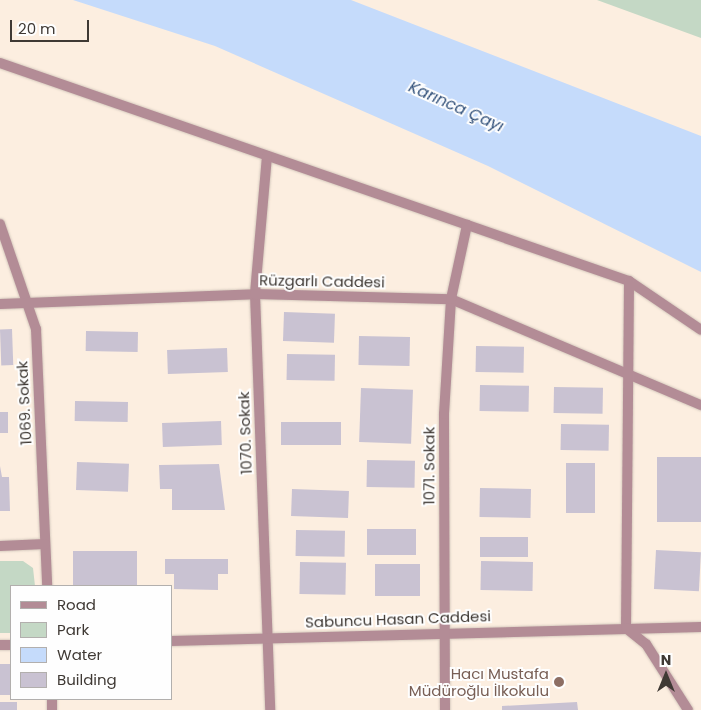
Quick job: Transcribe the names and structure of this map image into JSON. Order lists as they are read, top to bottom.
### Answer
{
  "streets": {
    "street": [
      "Rüzgarlı Caddesi",
      "1069. Sokak",
      "1070. Sokak",
      "1071. Sokak",
      "Sabuncu Hasan Caddesi"
    ]
  },
  "crossings": [
    ["Rüzgarlı Caddesi", "1069. Sokak"],
    ["Rüzgarlı Caddesi", "1070. Sokak"],
    ["Rüzgarlı Caddesi", "1071. Sokak"],
    ["1070. Sokak", "Sabuncu Hasan Caddesi"],
    ["1071. Sokak", "Sabuncu Hasan Caddesi"]
  ],
  "water": ["Karınca Çayı"],
  "places": ["Hacı Mustafa Müdüroğlu İlkokulu"],
  "legend": [
    "Road",
    "Park",
    "Water",
    "Building"
  ],
  "scale_bar": "20 m",
  "north": "top"
}
